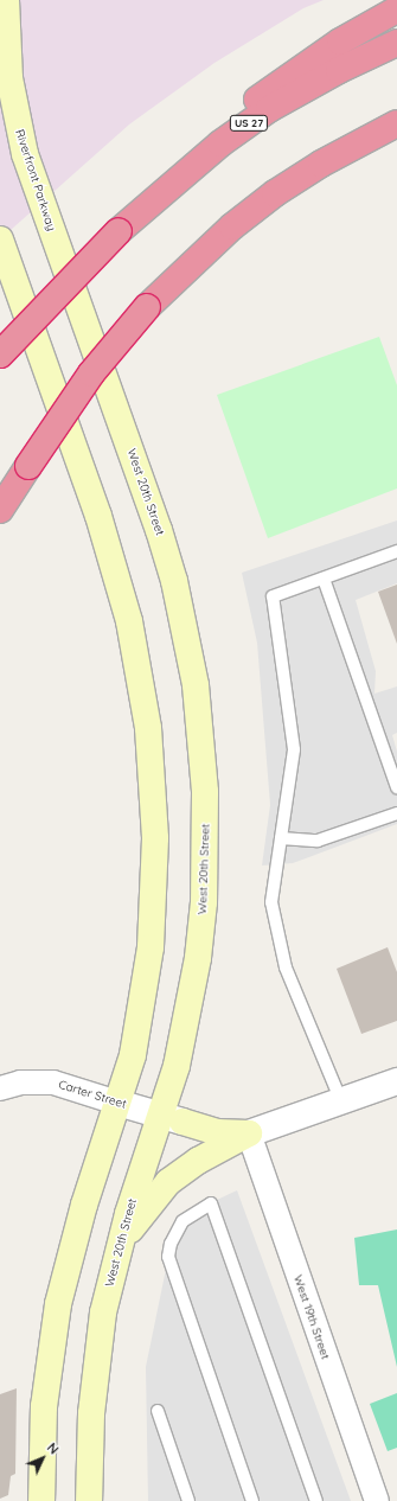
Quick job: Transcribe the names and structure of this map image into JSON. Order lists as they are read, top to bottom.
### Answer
{
  "streets": {
    "highway": ["US 27"],
    "main road": ["Riverfront Parkway", "West 20th Street"],
    "street": ["Carter Street", "West 19th Street"]
  },
  "crossings": [
    ["Riverfront Parkway", "West 20th Street"],
    ["West 20th Street", "Carter Street"]
  ],
  "north": "top right"
}
